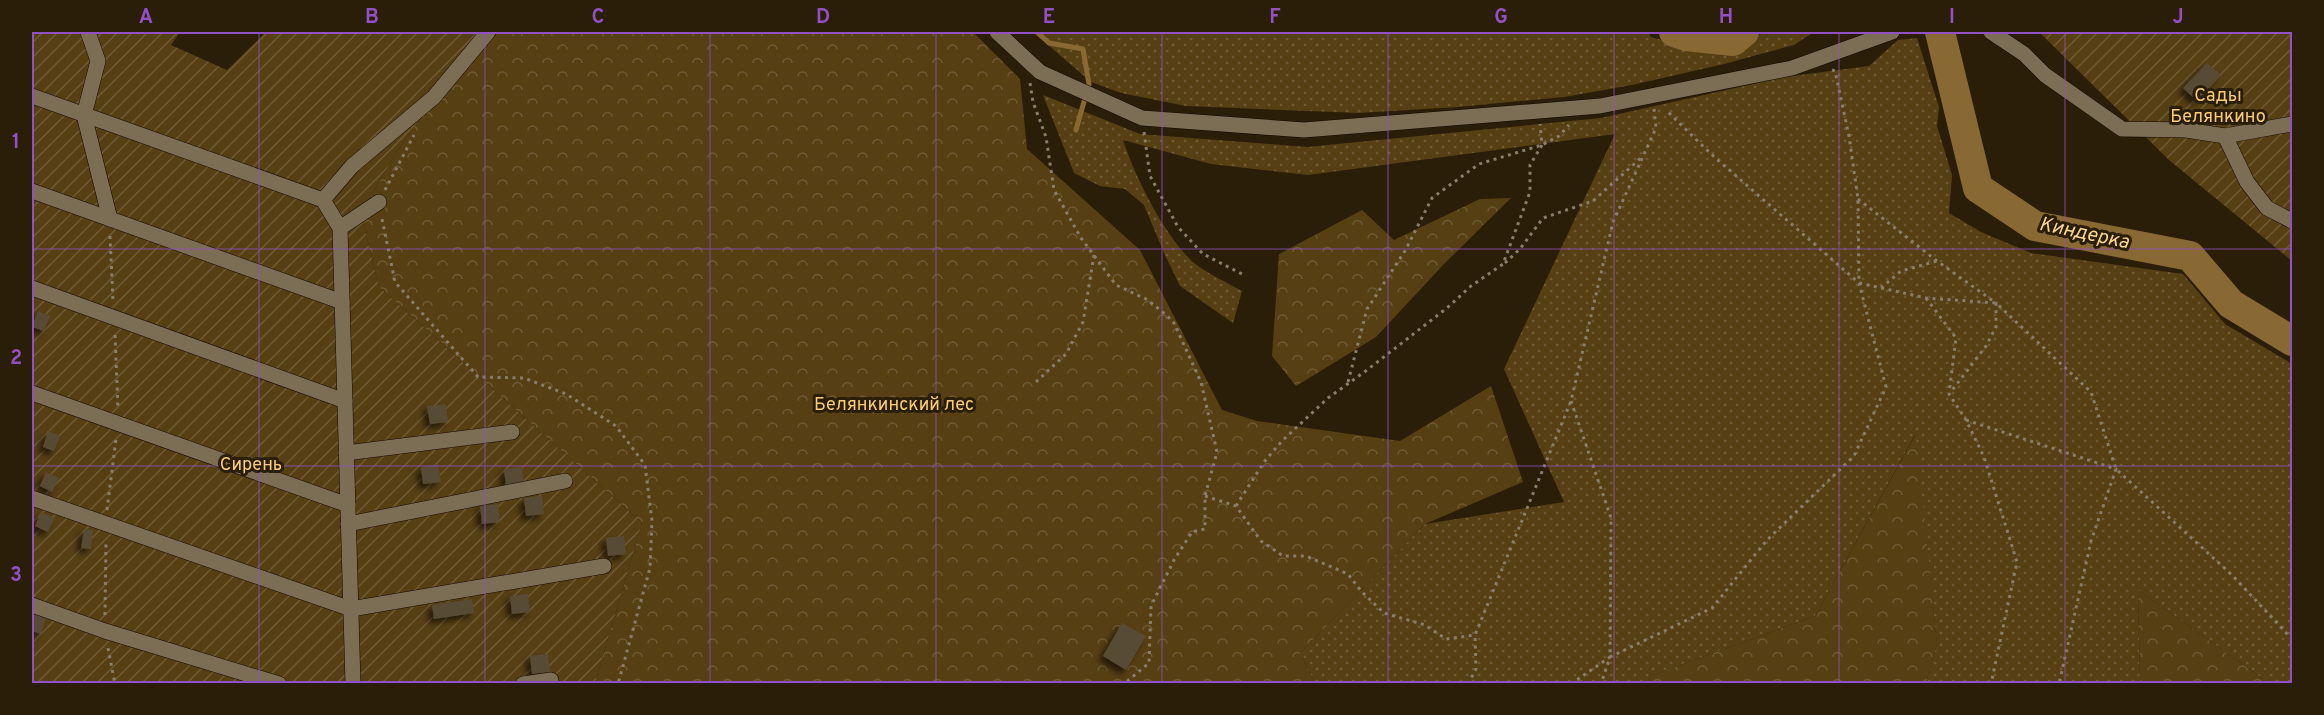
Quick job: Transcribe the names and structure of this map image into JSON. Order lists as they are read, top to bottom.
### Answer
{
  "water": ["Киндерка"],
  "parks": ["Сады Белянкино", "Белянкинский лес", "Сирень"],
  "grid": {
    "columns": [
      "A",
      "B",
      "C",
      "D",
      "E",
      "F",
      "G",
      "H",
      "I",
      "J"
    ],
    "rows": ["1", "2", "3"]
  }
}
